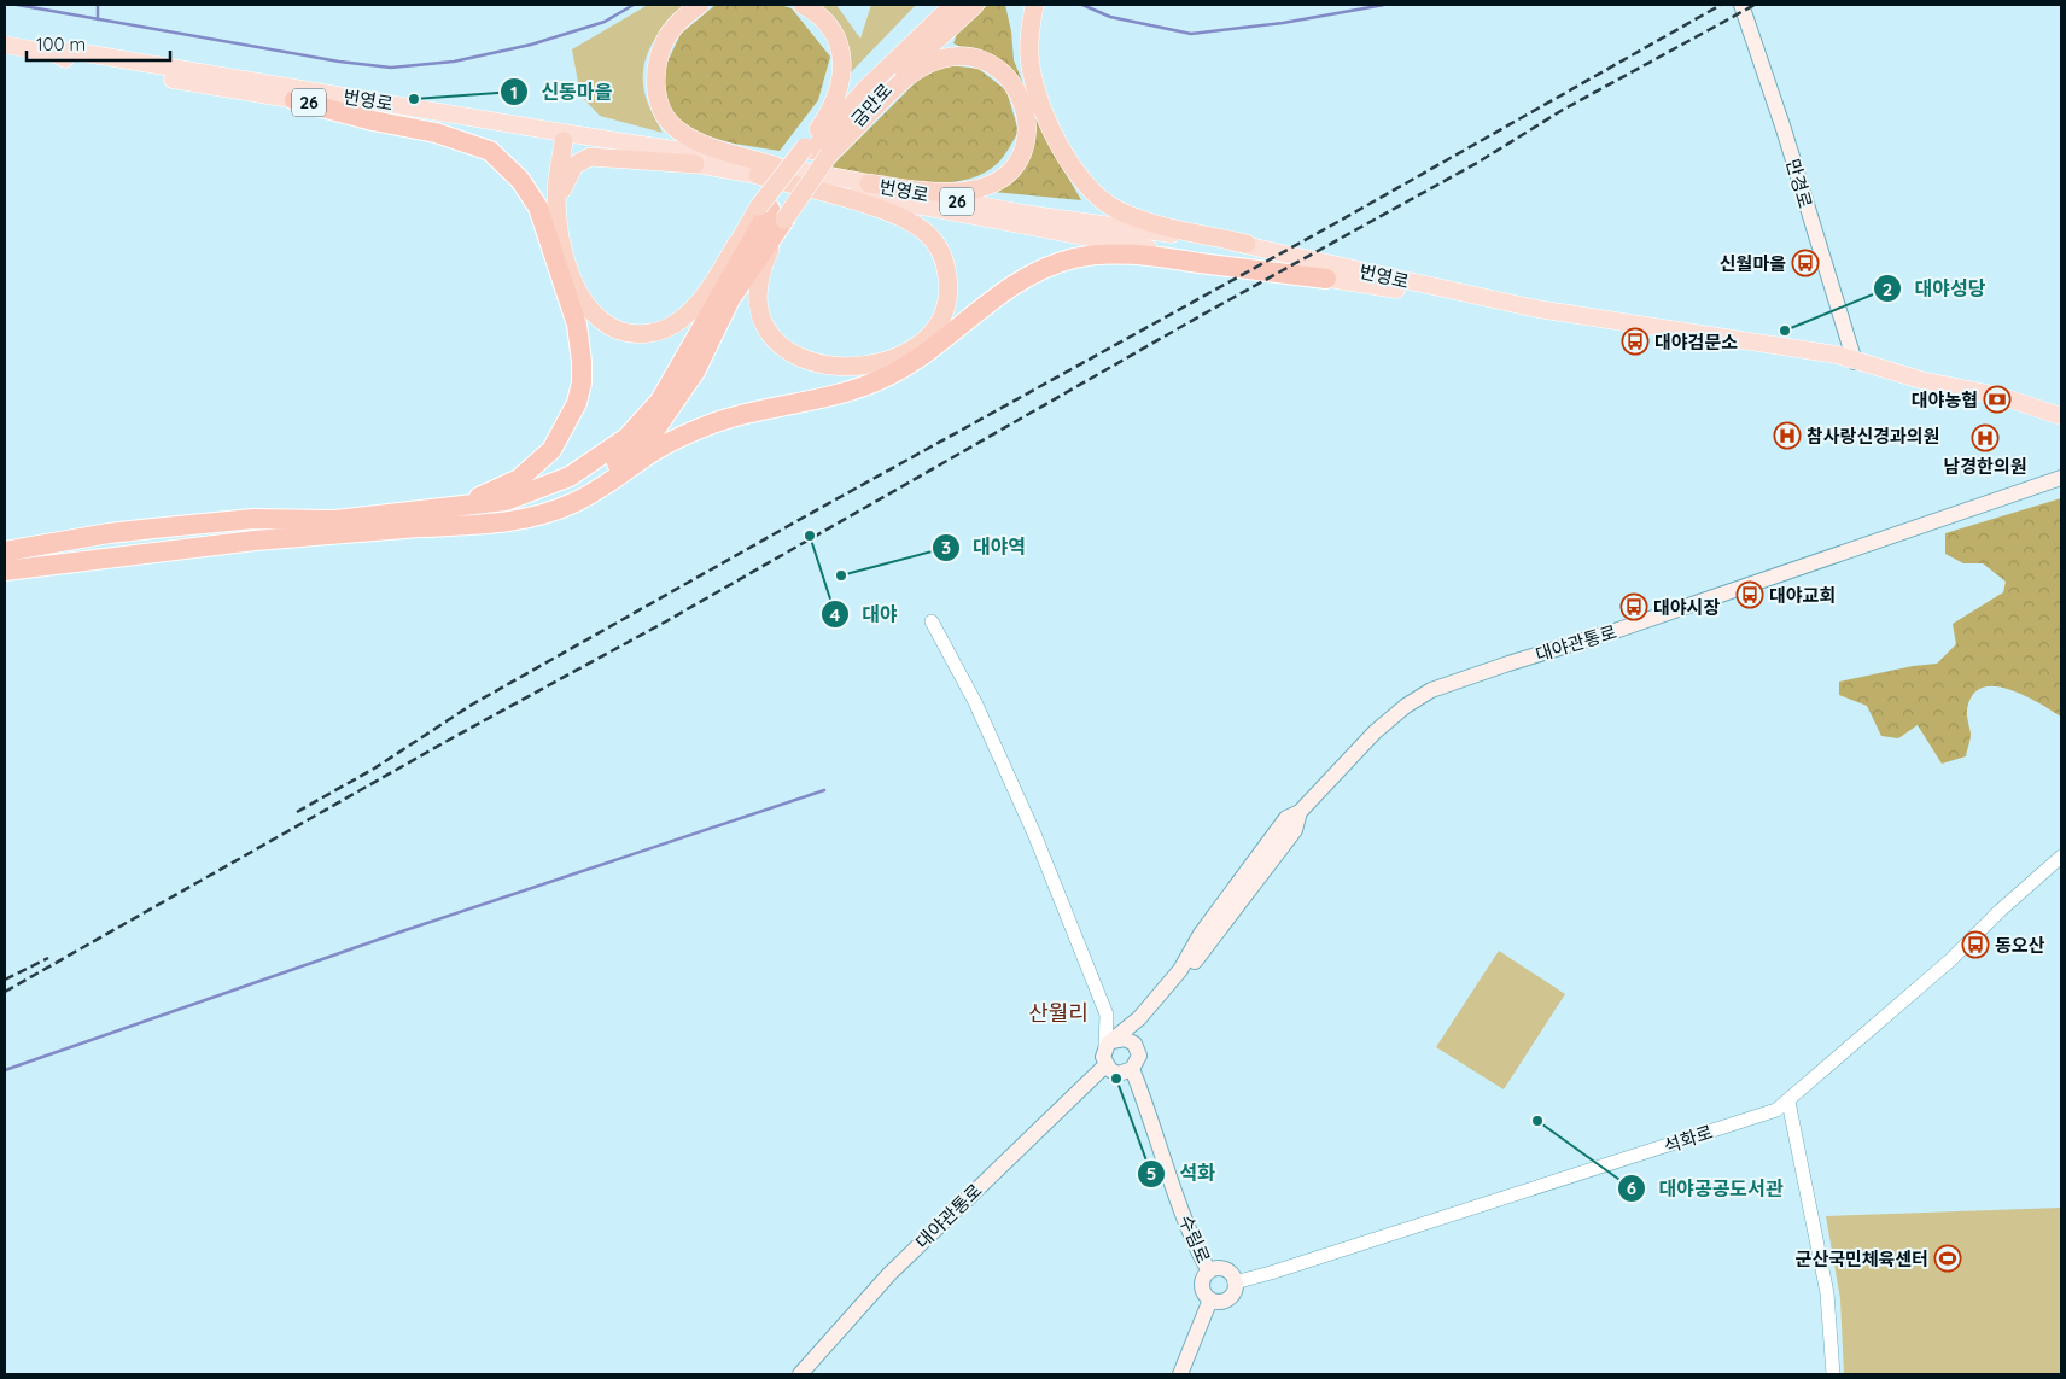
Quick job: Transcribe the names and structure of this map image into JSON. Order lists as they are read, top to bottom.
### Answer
{
  "streets": {
    "highway": ["금만로"],
    "main road": [
      "번영로",
      "26",
      "만경로",
      "대야관통로",
      "수림로"
    ],
    "street": ["석화로"]
  },
  "crossings": [
    ["번영로", "만경로"],
    ["대야관통로", "수림로"],
    ["석화로", "수림로"]
  ],
  "districts": ["산월리"],
  "places": {
    "other": [
      "신동마을",
      "대야성당",
      "대야",
      "대야역",
      "석화",
      "대야공공도서관"
    ],
    "bus stop": [
      "신월마을",
      "대야검문소",
      "대야교회",
      "대야시장",
      "동오산"
    ],
    "bank": ["대야농협"],
    "hospital": ["참사랑신경과의원", "남경한의원"],
    "sports": ["군산국민체육센터"]
  },
  "scale_bar": "100 m"
}
